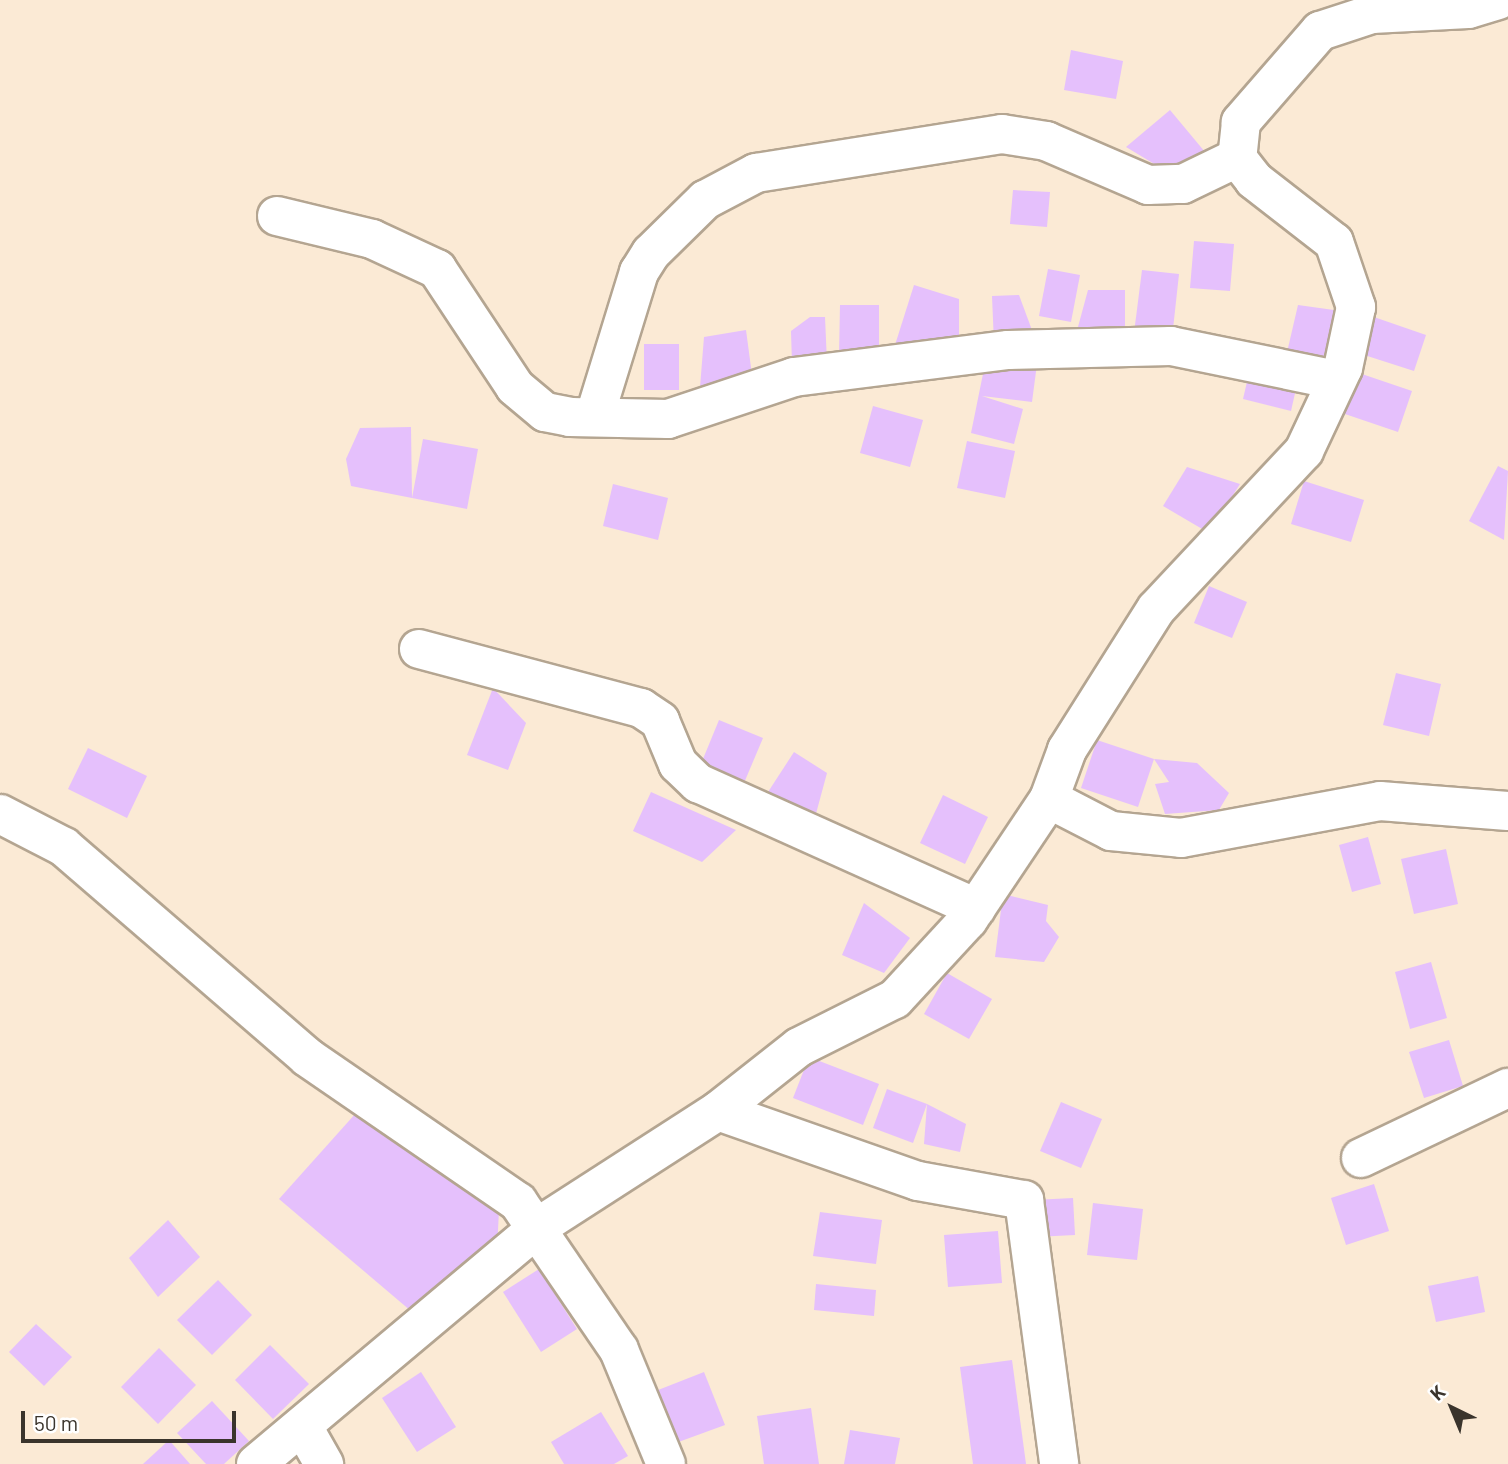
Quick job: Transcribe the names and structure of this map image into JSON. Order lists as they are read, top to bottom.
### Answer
{
  "scale_bar": "50 m",
  "north": "top left"
}
